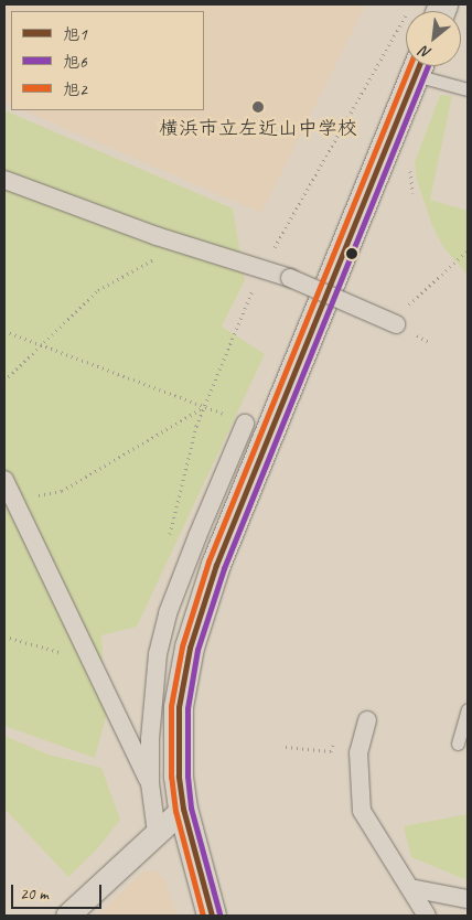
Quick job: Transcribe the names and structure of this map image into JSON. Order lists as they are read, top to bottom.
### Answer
{
  "places": ["横浜市立左近山中学校"],
  "lines": ["transit line 旭1", "transit line 旭6", "transit line 旭2"],
  "legend": ["旭1", "旭6", "旭2"],
  "scale_bar": "20 m",
  "north": "bottom left"
}
